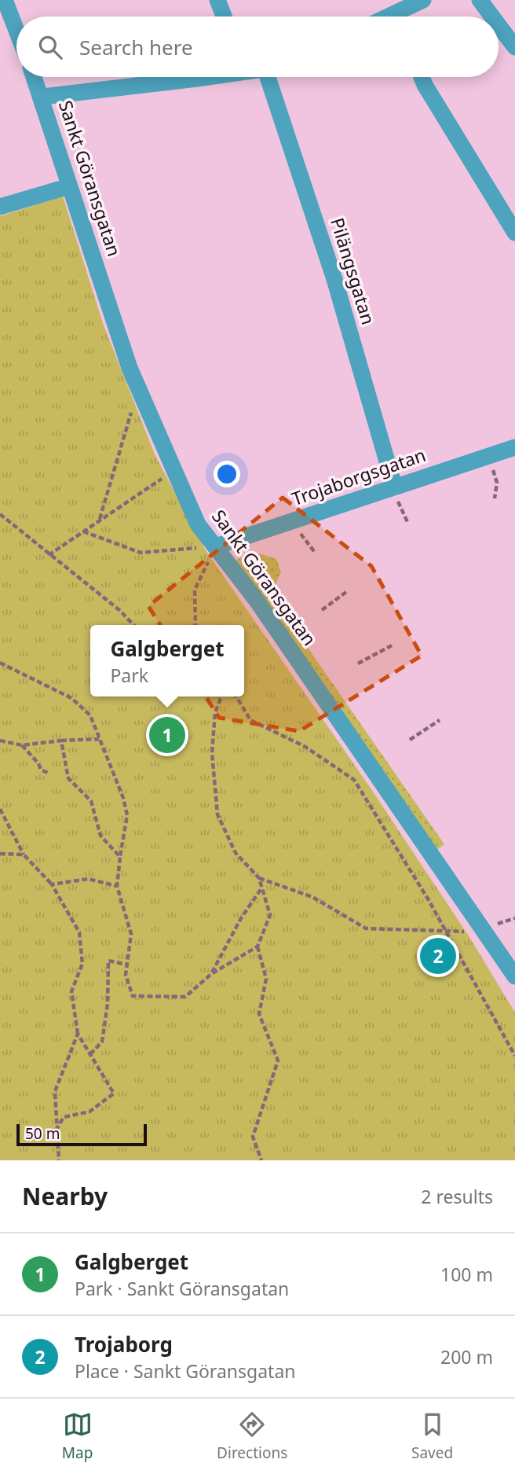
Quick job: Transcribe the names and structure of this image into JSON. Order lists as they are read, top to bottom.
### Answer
{
  "streets": {
    "street": ["Sankt Göransgatan", "Pilängsgatan", "Trojaborgsgatan"]
  },
  "crossings": [
    ["Sankt Göransgatan", "Trojaborgsgatan"],
    ["Pilängsgatan", "Trojaborgsgatan"]
  ],
  "scale_bar": "50 m",
  "page": {
    "search": "Search here",
    "popup": ["Galgberget", "Park"],
    "pins": ["1", "2"],
    "scale": "50 m",
    "heading": ["Nearby", "2 results"],
    "list": [
      {
        "mark": "1",
        "name": "Galgberget",
        "note": "Park · Sankt Göransgatan",
        "value": "100 m"
      },
      {
        "mark": "2",
        "name": "Trojaborg",
        "note": "Place · Sankt Göransgatan",
        "value": "200 m"
      }
    ],
    "nav": ["Map", "Directions", "Saved"]
  }
}
